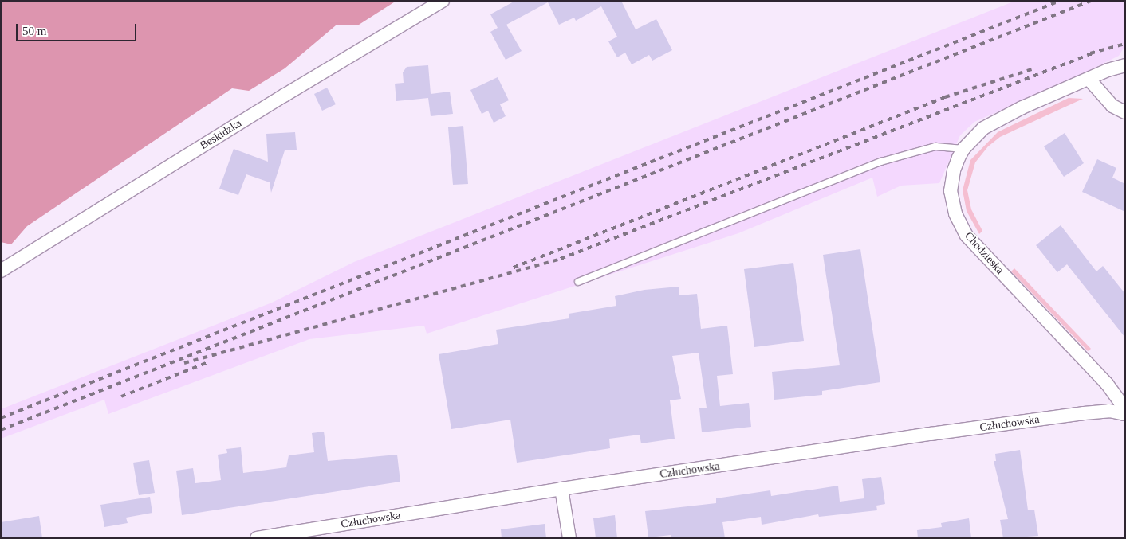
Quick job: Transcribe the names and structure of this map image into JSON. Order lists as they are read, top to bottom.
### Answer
{
  "streets": {
    "street": ["Beskidzka", "Chodzieska", "Człuchowska"]
  },
  "crossings": [
    ["Chodzieska", "Człuchowska"]
  ],
  "scale_bar": "50 m"
}
